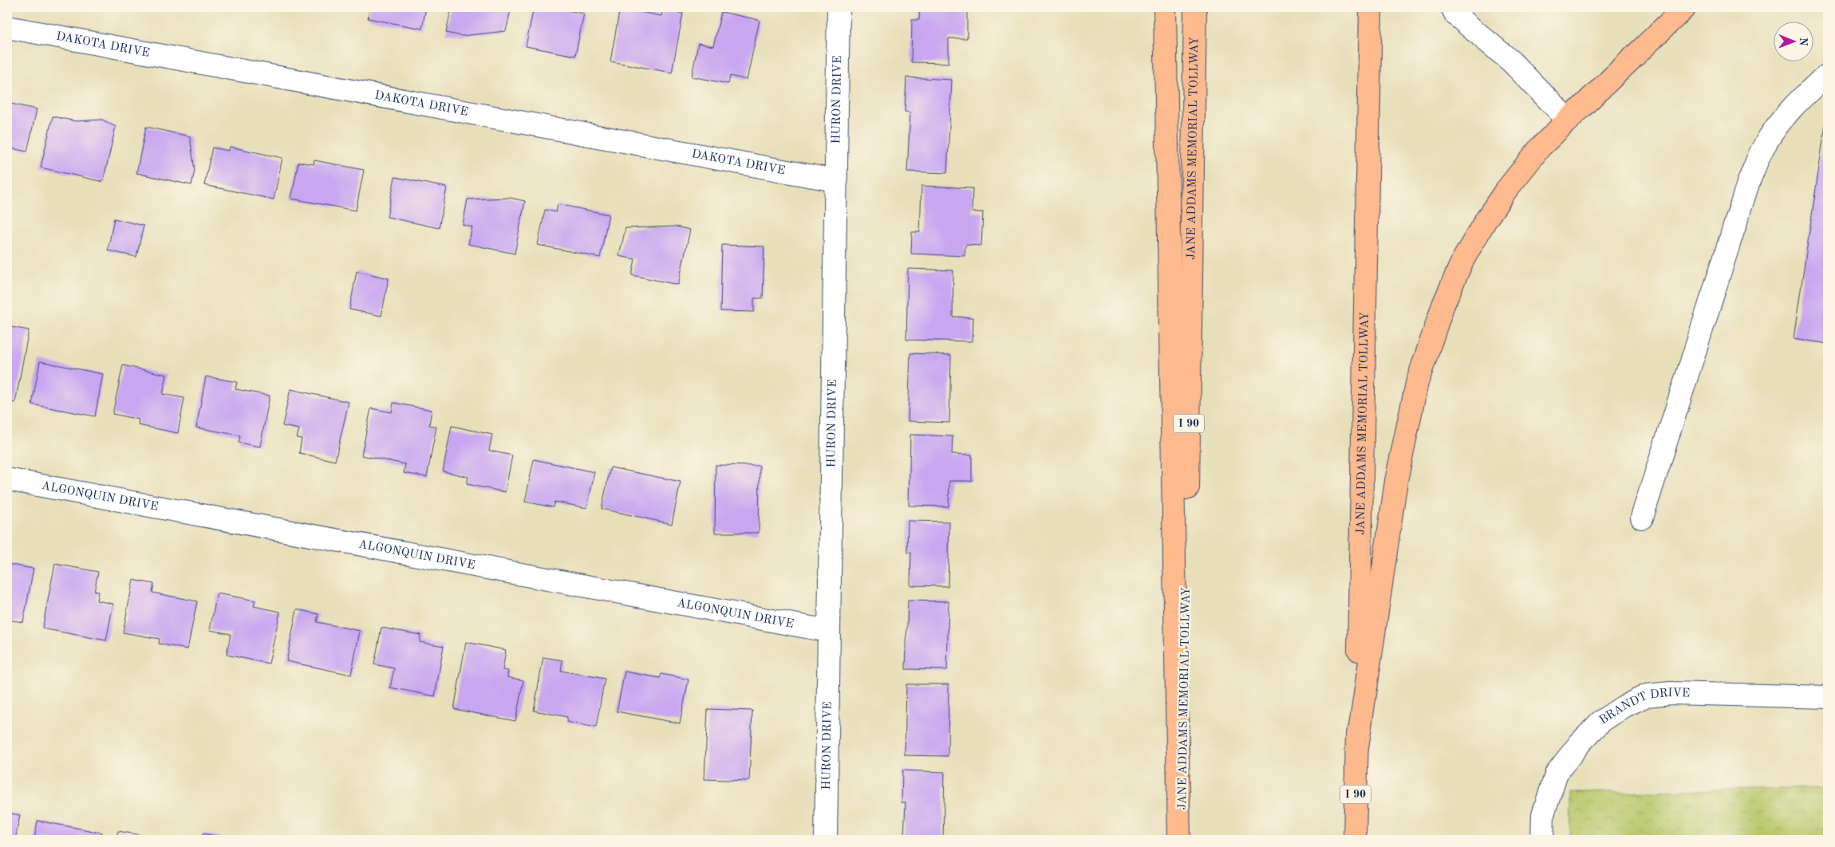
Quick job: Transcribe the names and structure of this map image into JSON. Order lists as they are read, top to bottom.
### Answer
{
  "streets": {
    "highway": ["JANE ADDAMS MEMORIAL TOLLWAY", "I 90"],
    "street": [
      "DAKOTA DRIVE",
      "HURON DRIVE",
      "ALGONQUIN DRIVE",
      "BRANDT DRIVE"
    ]
  },
  "crossings": [
    ["DAKOTA DRIVE", "HURON DRIVE"],
    ["HURON DRIVE", "ALGONQUIN DRIVE"]
  ],
  "north": "right"
}
